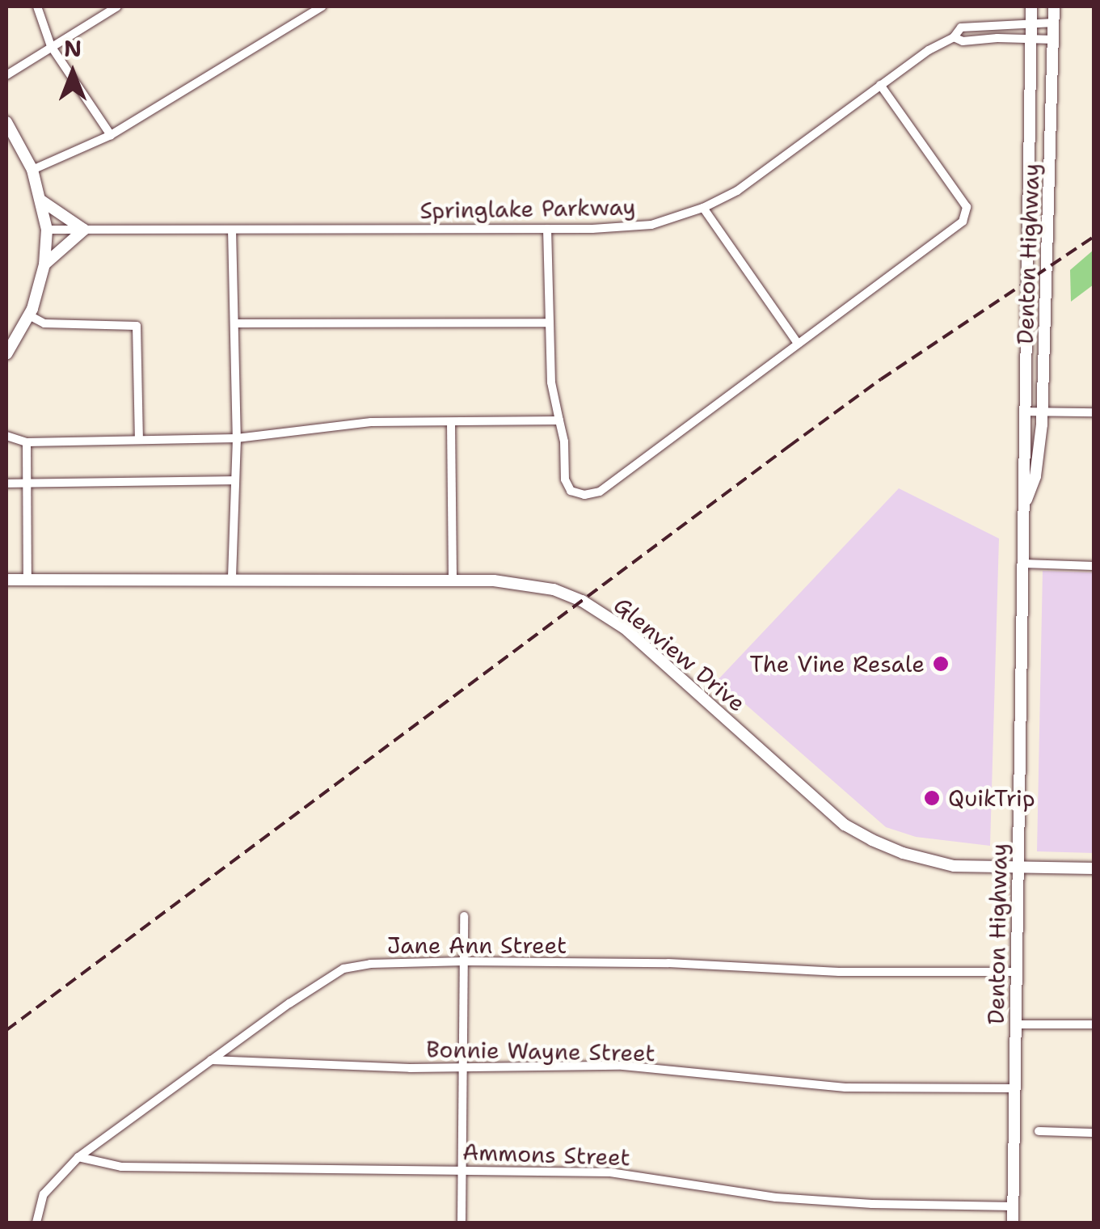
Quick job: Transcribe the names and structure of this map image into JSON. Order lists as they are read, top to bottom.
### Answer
{
  "streets": {
    "main road": ["Denton Highway", "Glenview Drive"],
    "street": [
      "Springlake Parkway",
      "Jane Ann Street",
      "Bonnie Wayne Street",
      "Ammons Street"
    ]
  },
  "crossings": [
    ["Springlake Parkway", "Denton Highway"],
    ["Denton Highway", "Glenview Drive"],
    ["Denton Highway", "Jane Ann Street"],
    ["Denton Highway", "Bonnie Wayne Street"],
    ["Denton Highway", "Ammons Street"],
    ["Jane Ann Street", "Bonnie Wayne Street"],
    ["Jane Ann Street", "Ammons Street"]
  ],
  "places": ["The Vine Resale", "QuikTrip"],
  "north": "top"
}
